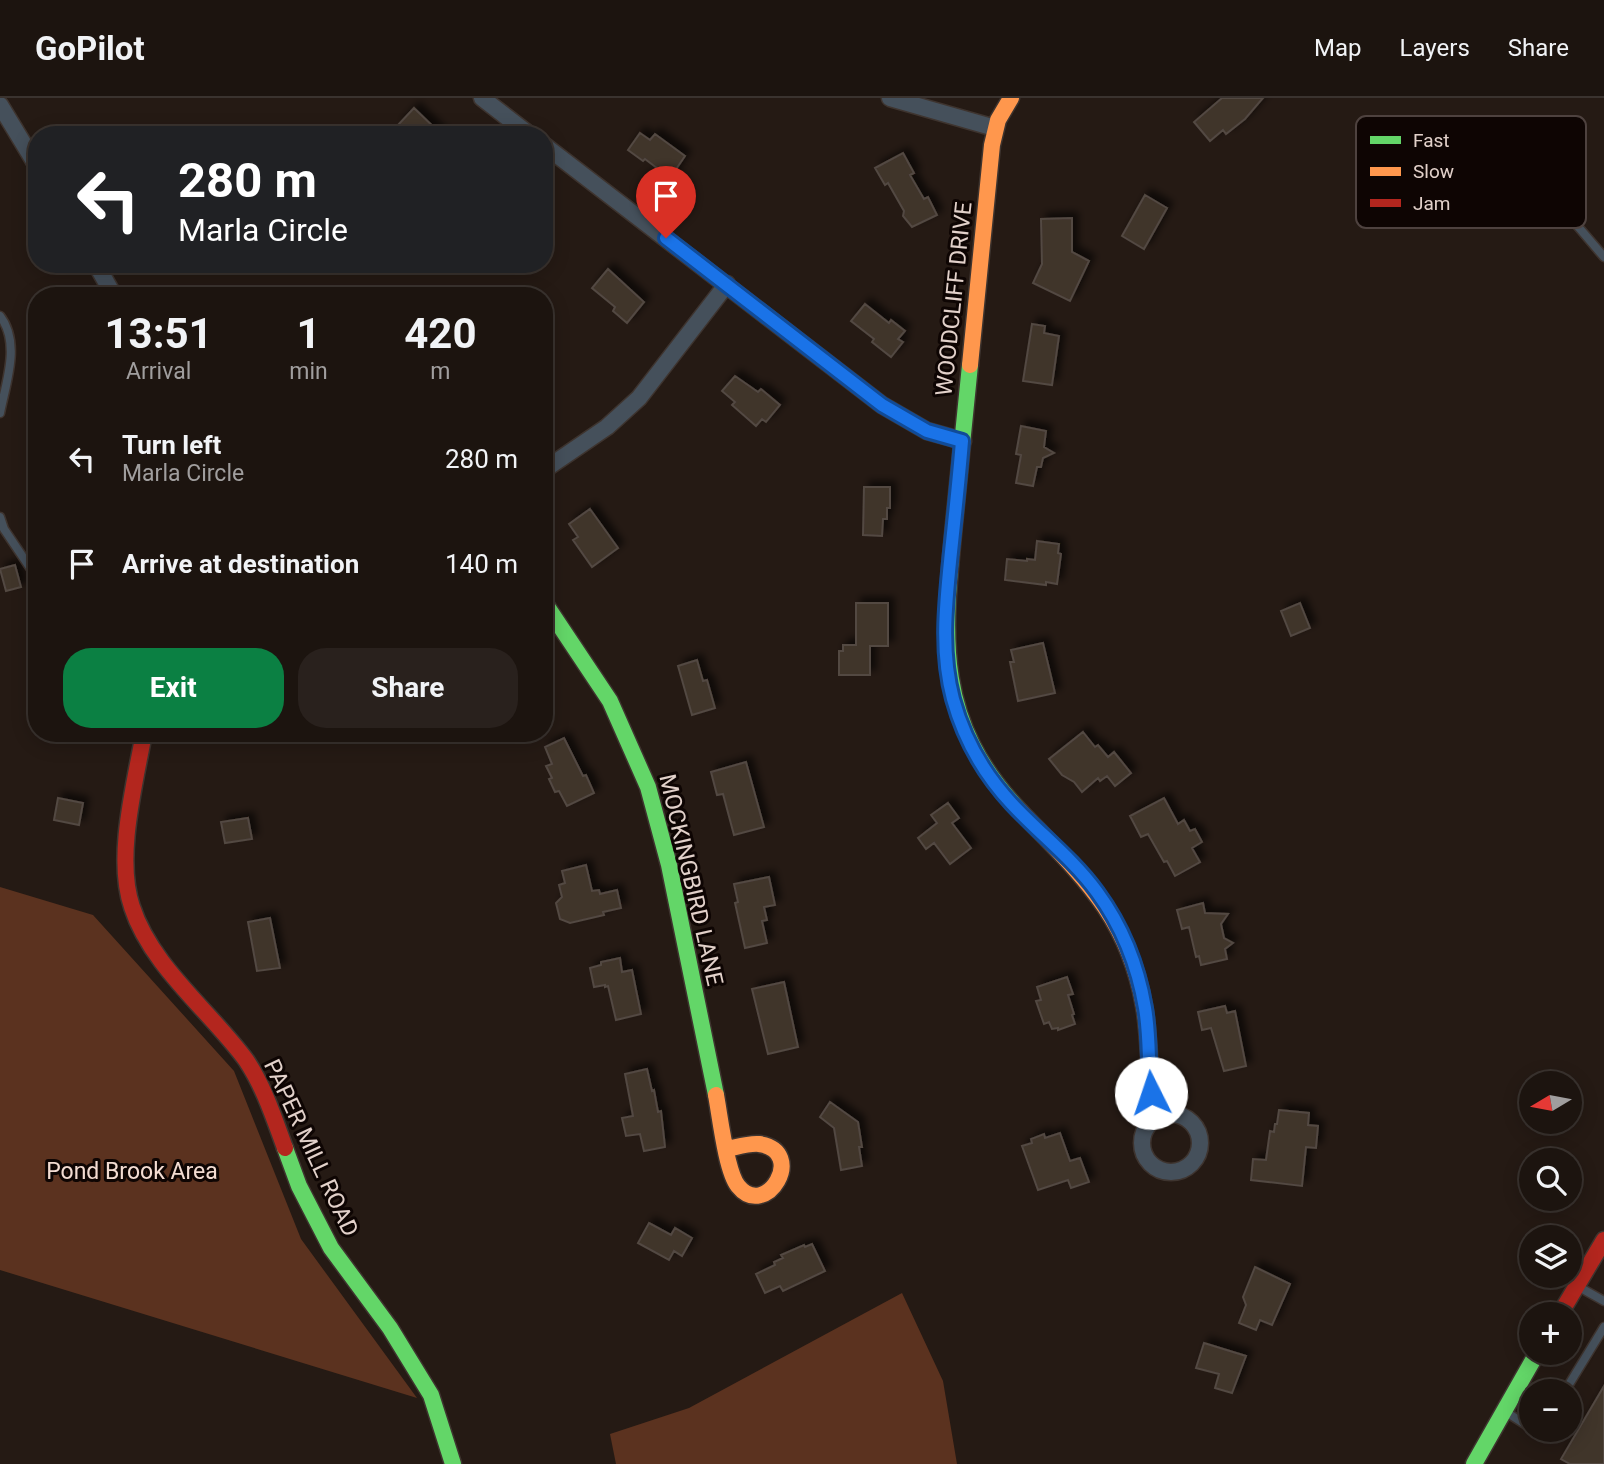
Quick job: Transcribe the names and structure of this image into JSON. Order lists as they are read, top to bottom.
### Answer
{
  "streets": {
    "street": ["WOODCLIFF DRIVE", "MOCKINGBIRD LANE", "PAPER MILL ROAD"]
  },
  "parks": ["Pond Brook Area"],
  "legend": ["Fast", "Slow", "Jam"],
  "north": "left",
  "page": {
    "header": "GoPilot",
    "nav": ["Map", "Layers", "Share"],
    "turn": ["280 m", "Marla Circle"],
    "eta": [
      "13:51",
      "Arrival",
      "1",
      "min",
      "420",
      "m"
    ],
    "list": [
      {
        "name": "Turn left",
        "note": "Marla Circle",
        "value": "280 m"
      },
      {
        "name": "Arrive at destination",
        "value": "140 m"
      }
    ],
    "buttons": ["Exit", "Share"],
    "map_buttons": ["+", "−"]
  }
}
